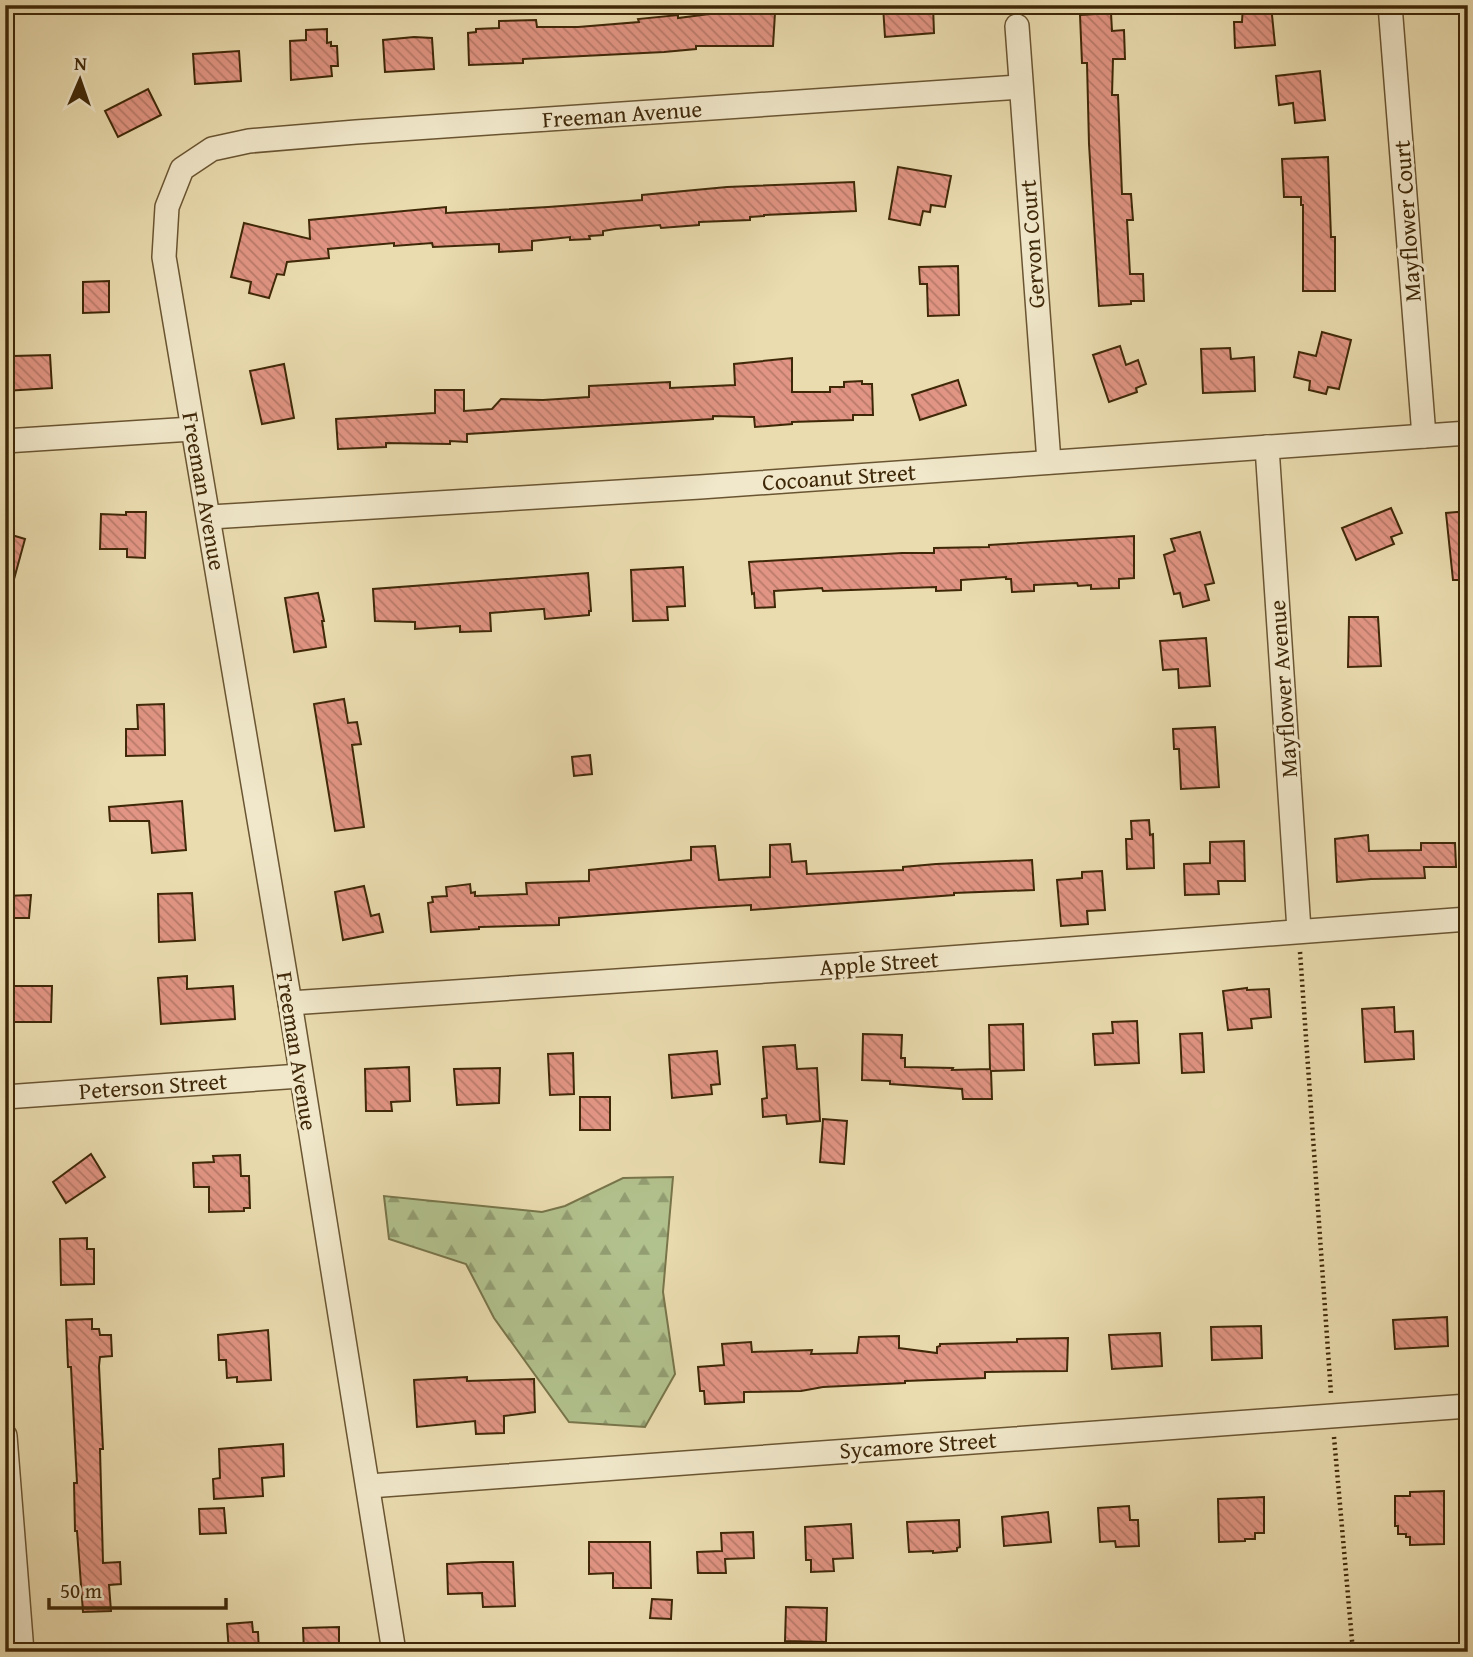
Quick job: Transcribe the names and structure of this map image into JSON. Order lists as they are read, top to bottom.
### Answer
{
  "streets": {
    "street": [
      "Freeman Avenue",
      "Mayflower Court",
      "Gervon Court",
      "Cocoanut Street",
      "Mayflower Avenue",
      "Apple Street",
      "Peterson Street",
      "Sycamore Street"
    ]
  },
  "crossings": [
    ["Freeman Avenue", "Gervon Court"],
    ["Freeman Avenue", "Cocoanut Street"],
    ["Freeman Avenue", "Apple Street"],
    ["Freeman Avenue", "Peterson Street"],
    ["Freeman Avenue", "Sycamore Street"],
    ["Mayflower Court", "Cocoanut Street"],
    ["Gervon Court", "Cocoanut Street"],
    ["Cocoanut Street", "Mayflower Avenue"],
    ["Mayflower Avenue", "Apple Street"]
  ],
  "scale_bar": "50 m",
  "north": "top"
}
